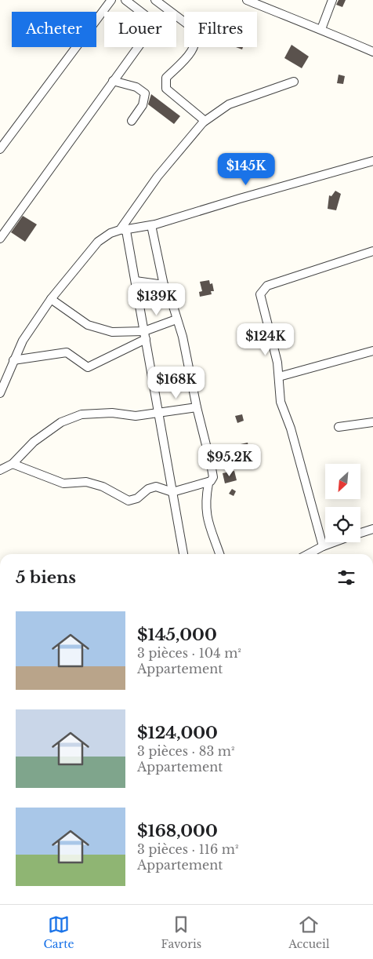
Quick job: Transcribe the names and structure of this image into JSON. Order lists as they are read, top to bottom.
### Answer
{
  "north": "bottom left",
  "page": {
    "chip": ["Acheter", "Louer", "Filtres"],
    "price": [
      "$145K",
      "$139K",
      "$124K",
      "$168K",
      "$95.2K"
    ],
    "heading": "5 biens",
    "list": [
      {
        "name": "$145,000",
        "note": "3 pièces · 104 m² · Appartement"
      },
      {
        "name": "$124,000",
        "note": "3 pièces · 83 m² · Appartement"
      },
      {
        "name": "$168,000",
        "note": "3 pièces · 116 m² · Appartement"
      }
    ],
    "tabs": ["Carte", "Favoris", "Accueil"]
  }
}
